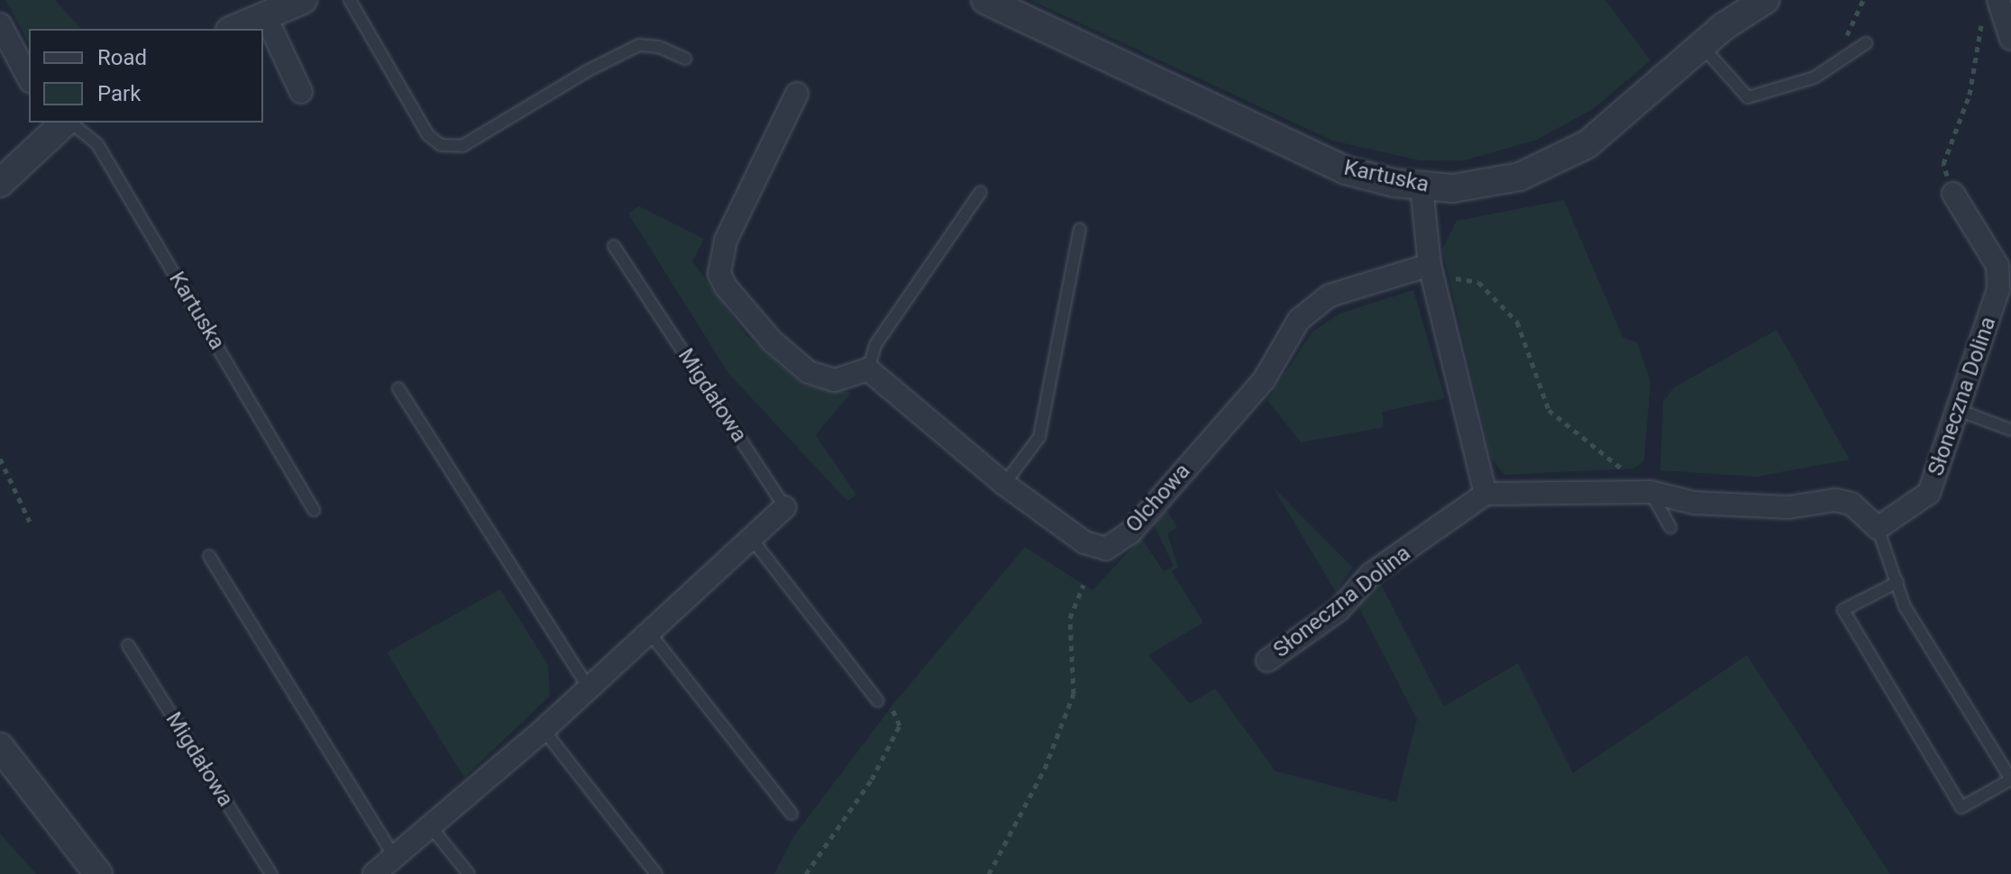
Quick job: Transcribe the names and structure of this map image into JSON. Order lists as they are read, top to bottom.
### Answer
{
  "streets": {
    "street": [
      "Kartuska",
      "Migdałowa",
      "Słoneczna Dolina",
      "Olchowa"
    ]
  },
  "legend": ["Road", "Park"]
}
